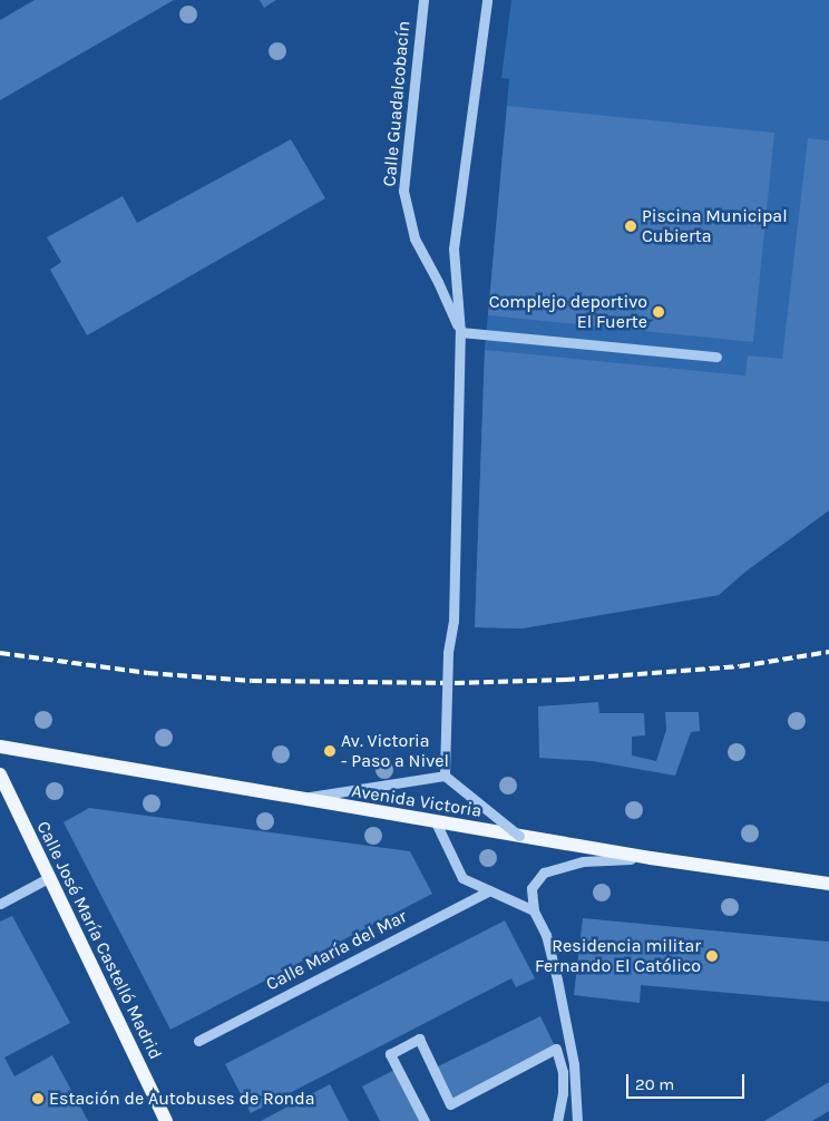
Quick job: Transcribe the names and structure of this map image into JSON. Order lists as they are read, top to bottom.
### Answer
{
  "streets": {
    "main road": ["Avenida Victoria", "Calle José María Castelló Madrid"],
    "street": ["Calle Guadalcobacín", "Calle María del Mar"]
  },
  "places": [
    "Piscina Municipal Cubierta",
    "Complejo deportivo El Fuerte",
    "Av. Victoria - Paso a Nivel",
    "Residencia militar Fernando El Católico",
    "Estación de Autobuses de Ronda"
  ],
  "scale_bar": "20 m"
}
